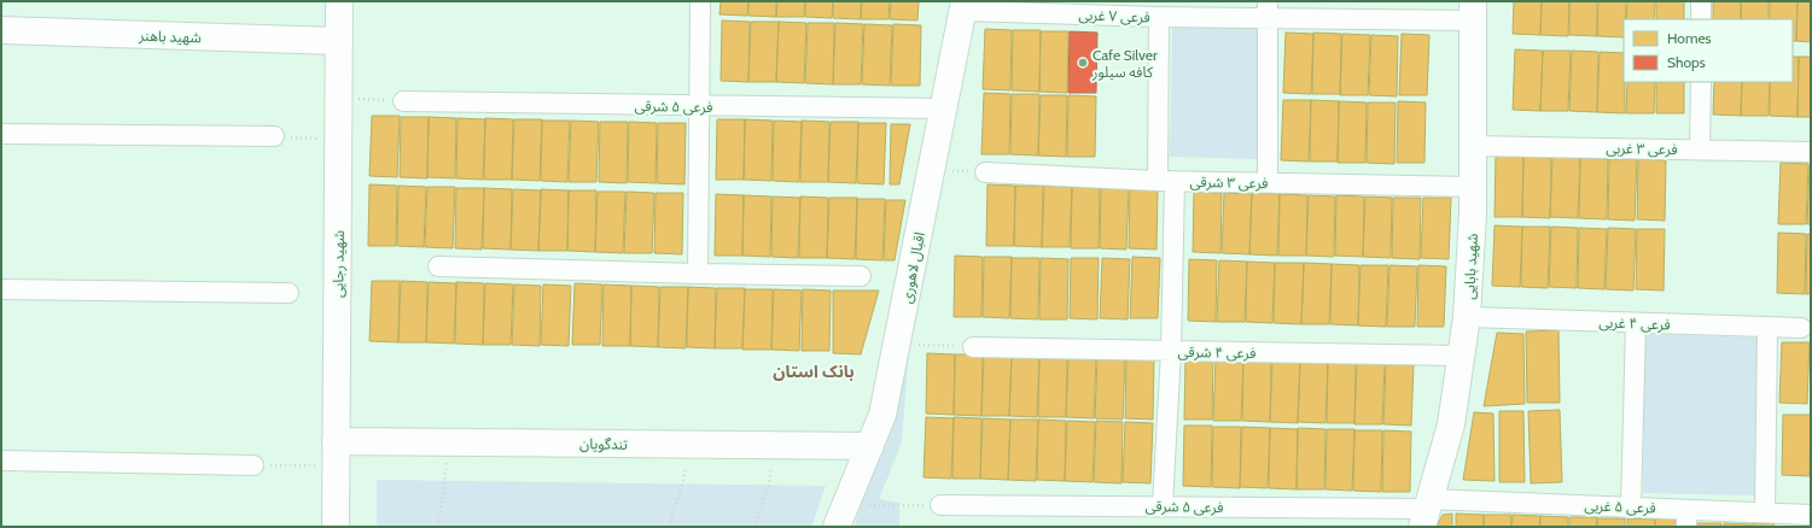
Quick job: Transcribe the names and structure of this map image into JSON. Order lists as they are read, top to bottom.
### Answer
{
  "streets": {
    "street": [
      "فرعی ۷ غربی",
      "شهید باهنر",
      "فرعی ۵ شرقی",
      "فرعی ۳ غربی",
      "فرعی ۳ شرقی",
      "شهید رجایی",
      "شهید بابایی",
      "اقبال لاهوری",
      "فرعی ۴ غربی",
      "فرعی ۴ شرقی",
      "تندگویان",
      "فرعی ۵ غربی"
    ]
  },
  "crossings": [
    ["فرعی ۷ غربی", "شهید بابایی"],
    ["فرعی ۷ غربی", "اقبال لاهوری"],
    ["شهید باهنر", "شهید رجایی"],
    ["فرعی ۵ شرقی", "شهید بابایی"],
    ["فرعی ۵ شرقی", "اقبال لاهوری"],
    ["فرعی ۵ شرقی", "فرعی ۵ غربی"],
    ["فرعی ۳ غربی", "شهید بابایی"],
    ["فرعی ۳ شرقی", "شهید بابایی"],
    ["شهید رجایی", "تندگویان"],
    ["شهید بابایی", "فرعی ۴ غربی"],
    ["شهید بابایی", "فرعی ۴ شرقی"],
    ["شهید بابایی", "فرعی ۵ غربی"],
    ["اقبال لاهوری", "تندگویان"]
  ],
  "districts": ["بانک استان"],
  "places": ["Cafe Silver کافه سیلور"],
  "legend": ["Homes", "Shops"]
}
